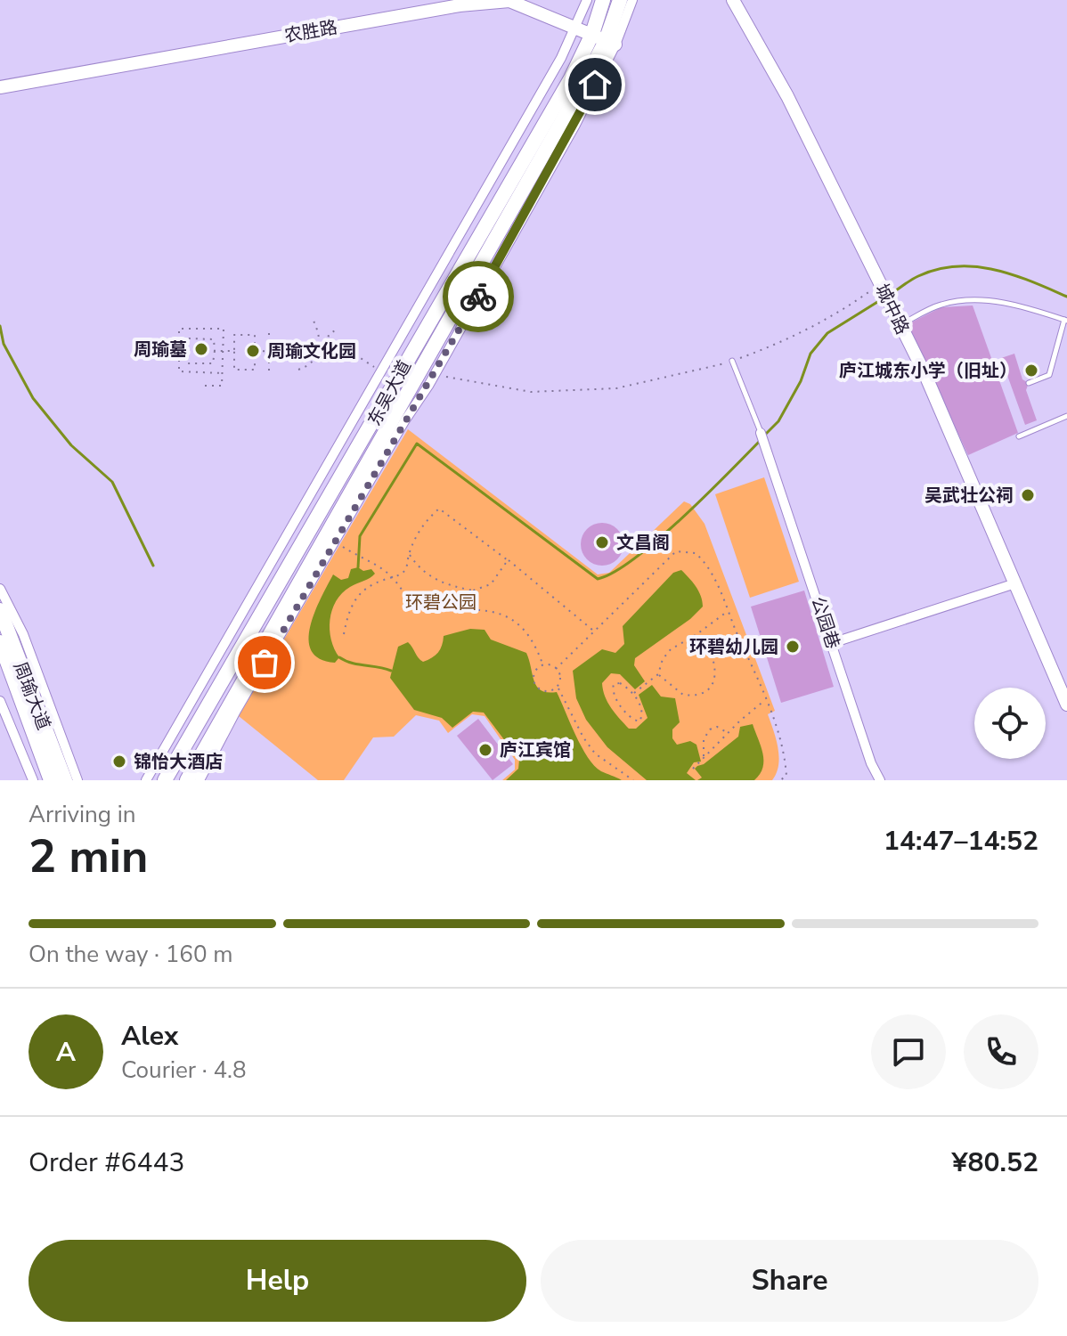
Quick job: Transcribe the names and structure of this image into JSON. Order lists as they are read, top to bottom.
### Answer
{
  "streets": {
    "main road": ["东吴大道", "周瑜大道"],
    "street": ["农胜路", "城中路", "公园巷"]
  },
  "crossings": [
    ["农胜路", "东吴大道"]
  ],
  "parks": ["环碧公园"],
  "places": [
    "周瑜墓",
    "周瑜文化园",
    "庐江城东小学（旧址）",
    "吴武壮公祠",
    "文昌阁",
    "环碧幼儿园",
    "庐江宾馆",
    "锦怡大酒店"
  ],
  "page": {
    "heading": ["2 min", "Arriving in", "14:47–14:52"],
    "panel": [
      "Alex",
      "Courier · 4.8",
      "Order #6443",
      "¥80.52"
    ],
    "bar": "On the way · 160 m",
    "round": "A",
    "buttons": ["Help", "Share"]
  }
}
